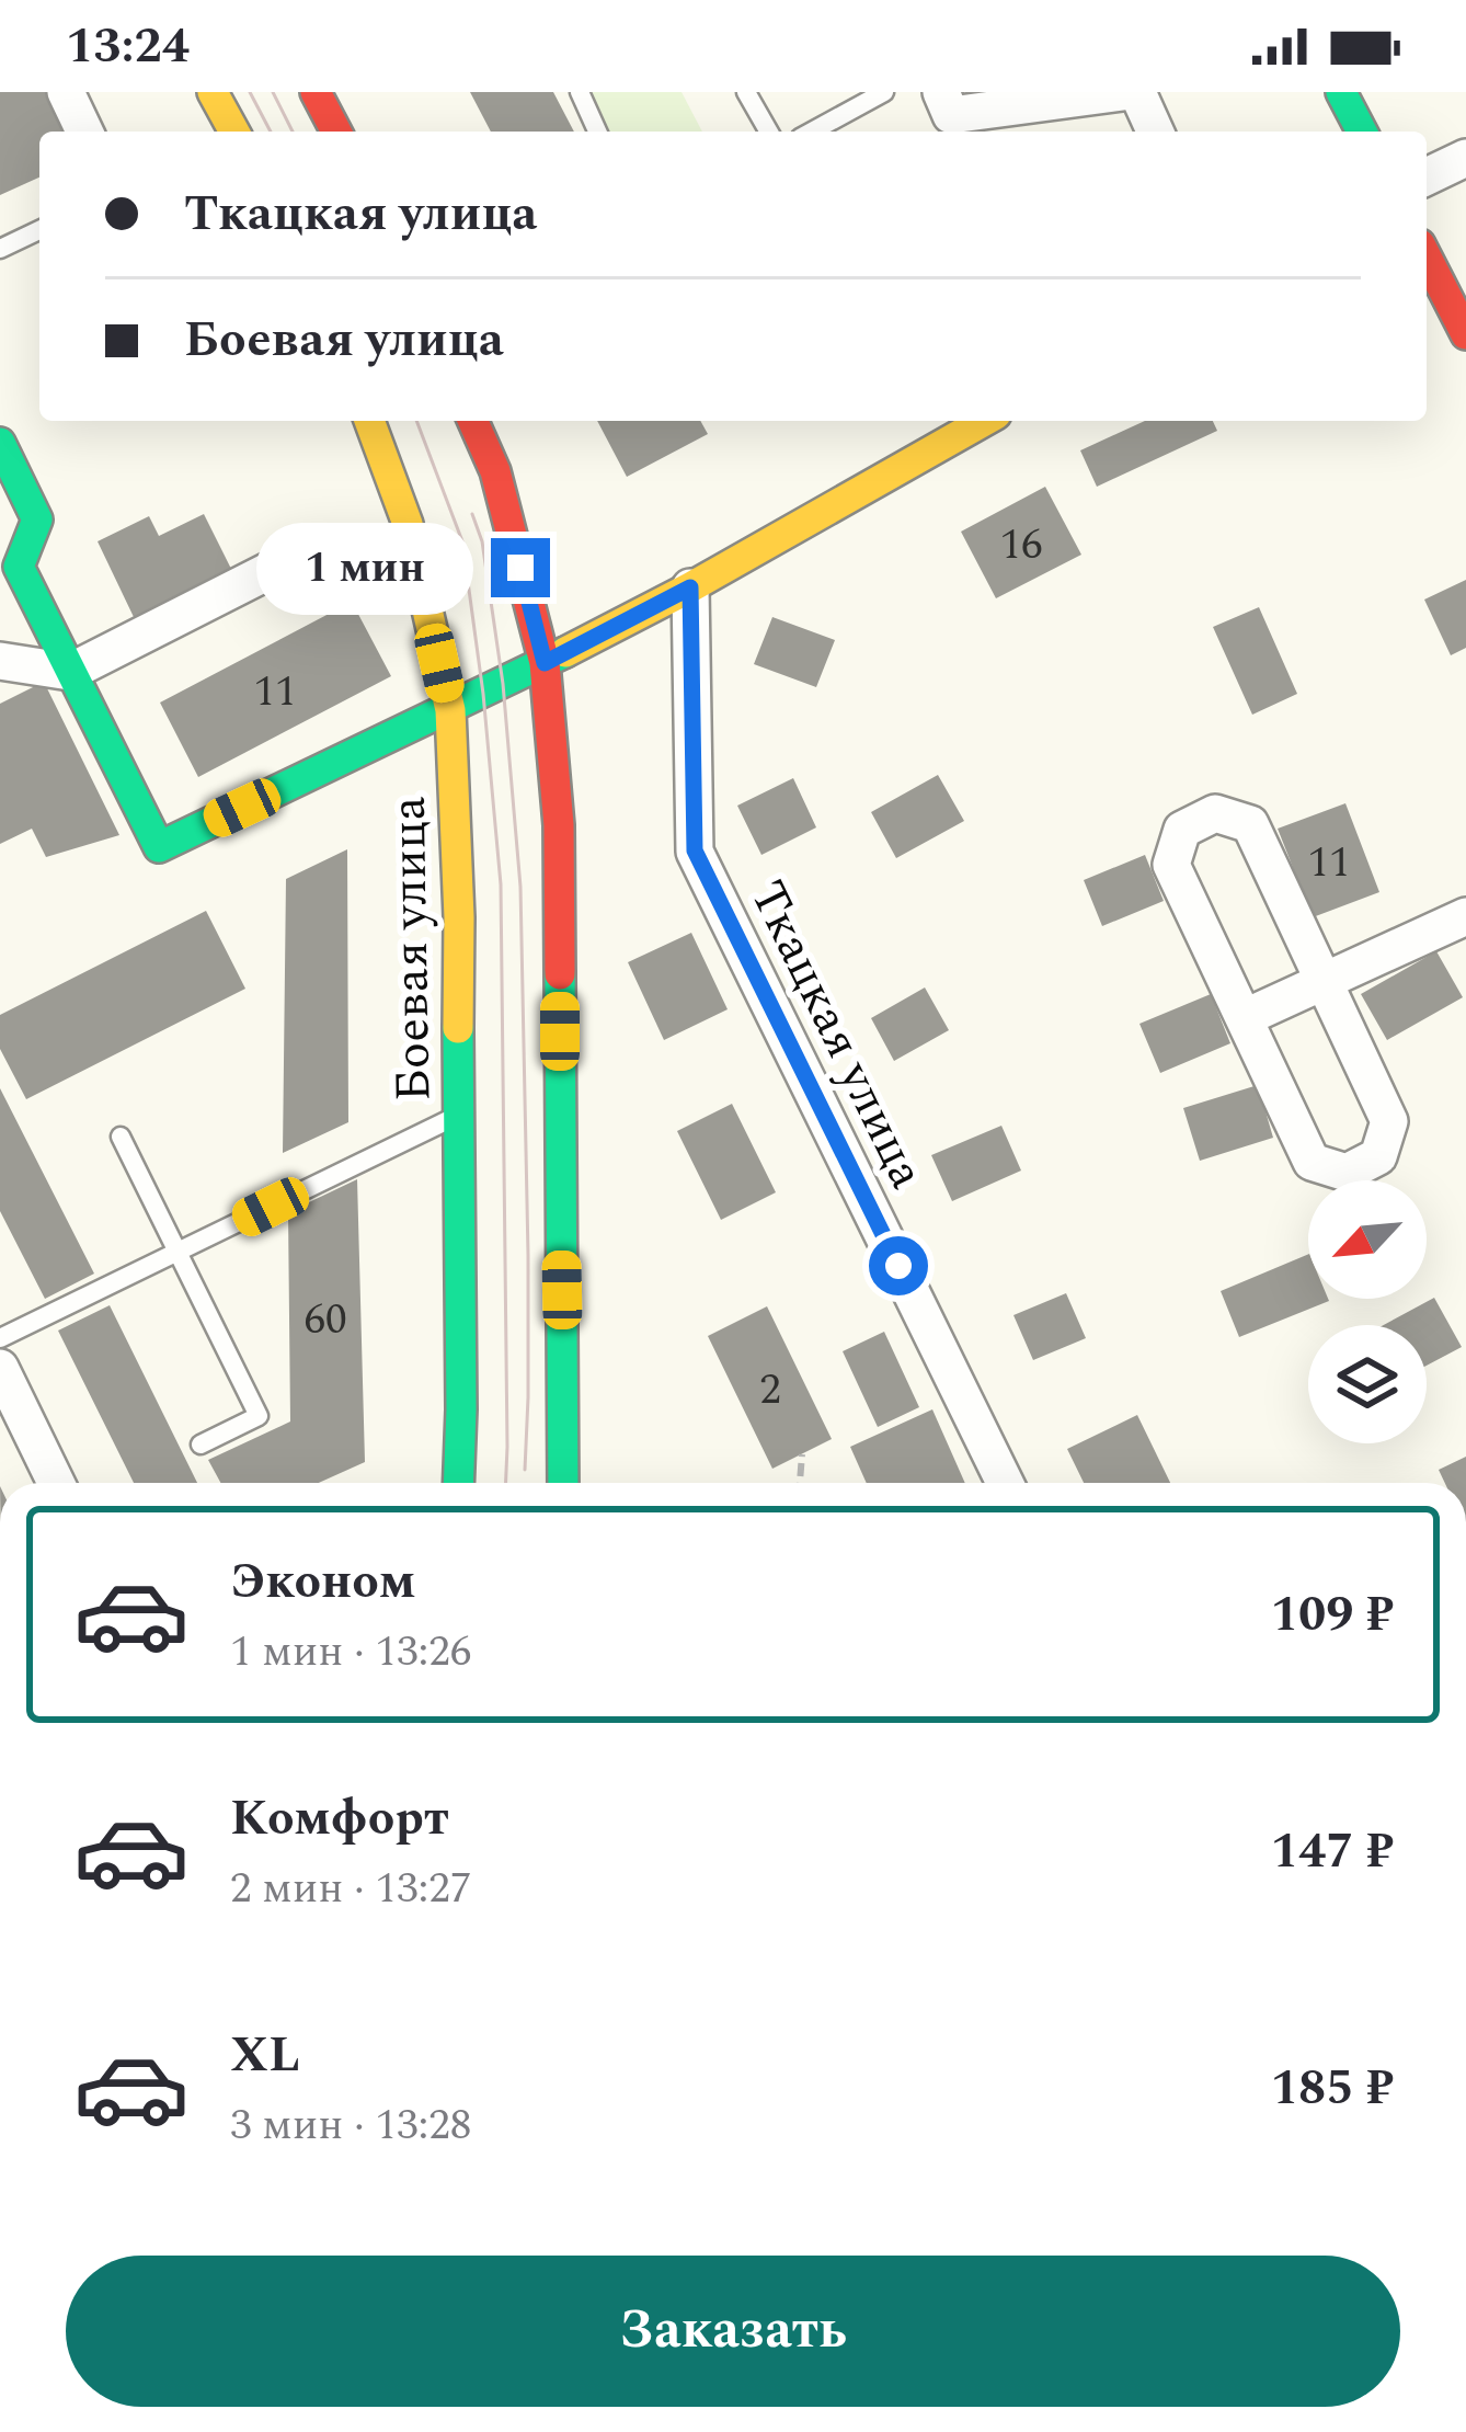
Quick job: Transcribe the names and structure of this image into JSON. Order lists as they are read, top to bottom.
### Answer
{
  "streets": {
    "main road": ["Боевая улица"],
    "street": ["Ткацкая улица"]
  },
  "house_numbers": [
    "16",
    "11",
    "11",
    "60",
    "2"
  ],
  "north": "bottom left",
  "page": {
    "status": "13:24",
    "banner": ["Ткацкая улица", "Боевая улица"],
    "bubble": "1 мин",
    "list": [
      {
        "name": "Эконом",
        "note": "1 мин · 13:26",
        "value": "109 ₽"
      },
      {
        "name": "Комфорт",
        "note": "2 мин · 13:27",
        "value": "147 ₽"
      },
      {
        "name": "XL",
        "note": "3 мин · 13:28",
        "value": "185 ₽"
      }
    ],
    "buttons": "Заказать"
  }
}
